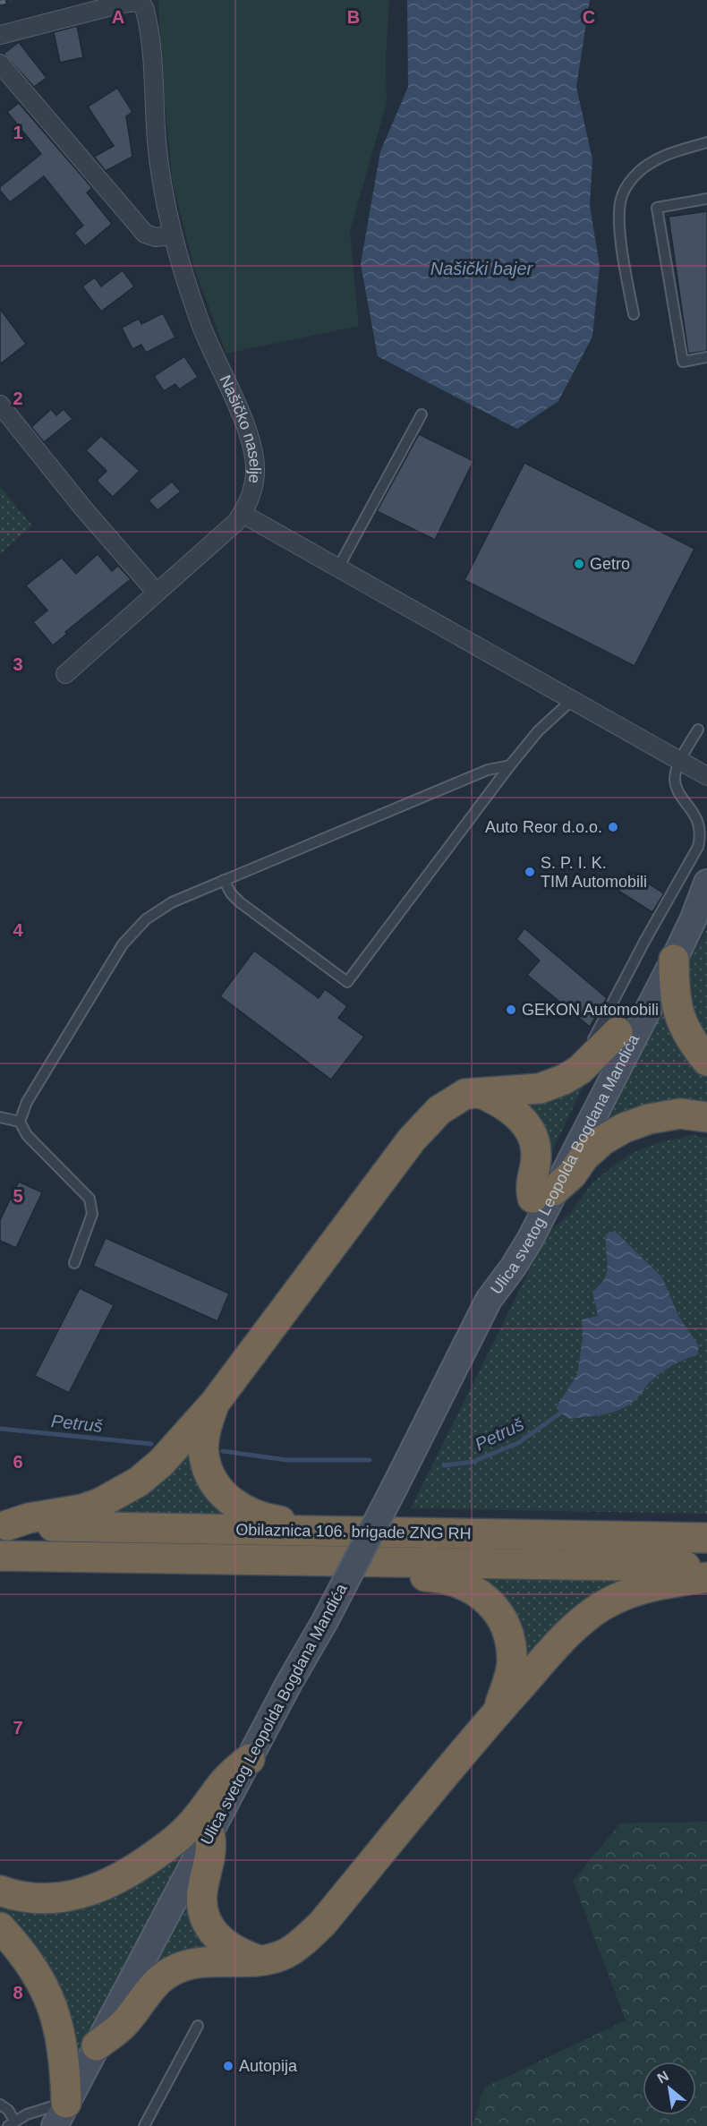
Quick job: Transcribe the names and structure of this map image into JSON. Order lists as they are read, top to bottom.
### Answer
{
  "streets": {
    "highway": ["Obilaznica 106. brigade ZNG RH"],
    "main road": ["Ulica svetog Leopolda Bogdana Mandića"],
    "street": ["Našičko naselje"]
  },
  "water": ["Našički bajer", "Petruš"],
  "places": [
    "Getro",
    "Auto Reor d.o.o.",
    "S. P. I. K. TIM Automobili",
    "GEKON Automobili",
    "Autopija"
  ],
  "north": "top left",
  "grid": {
    "columns": ["A", "B", "C"],
    "rows": [
      "1",
      "2",
      "3",
      "4",
      "5",
      "6",
      "7",
      "8"
    ]
  }
}
